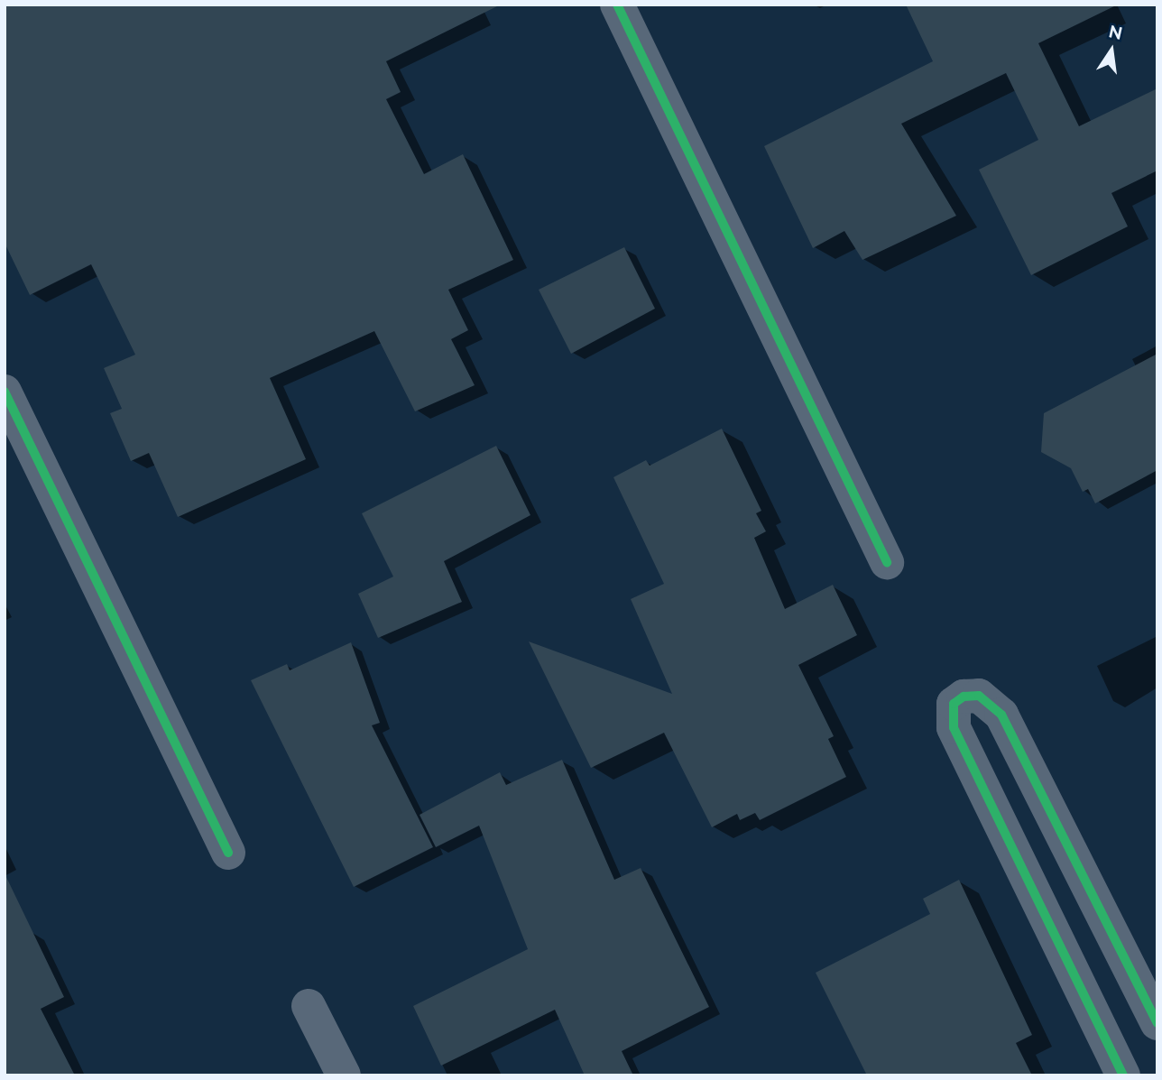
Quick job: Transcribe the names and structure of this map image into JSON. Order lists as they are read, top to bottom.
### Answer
{
  "north": "top"
}
